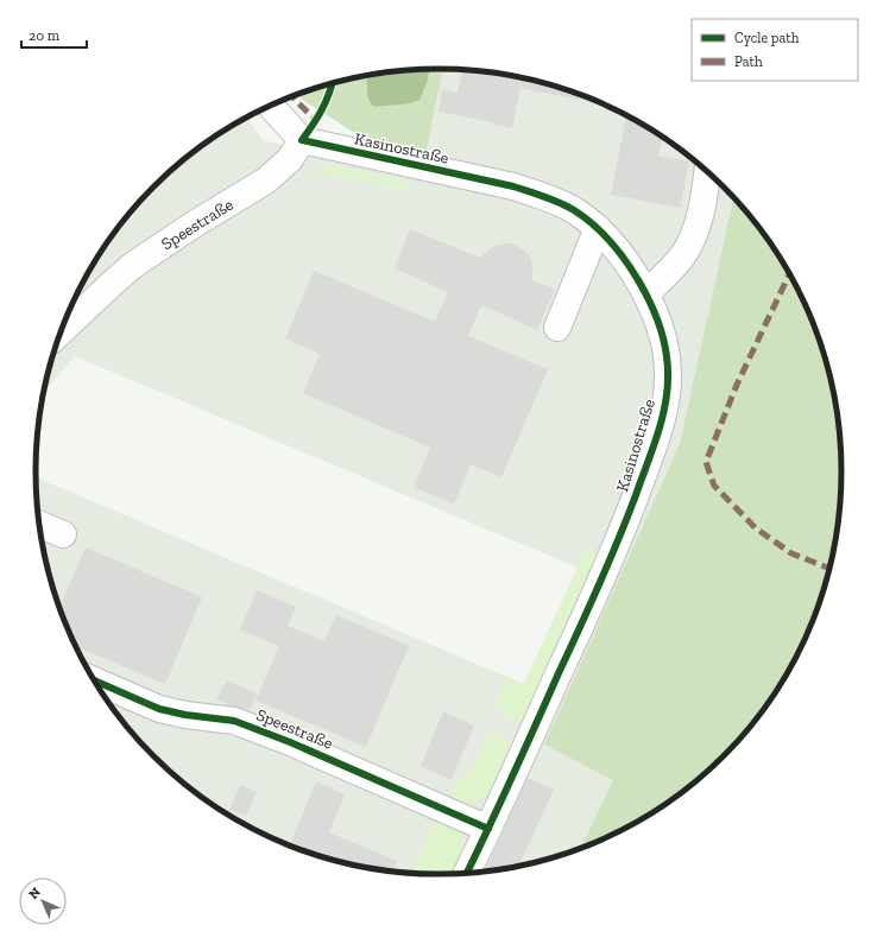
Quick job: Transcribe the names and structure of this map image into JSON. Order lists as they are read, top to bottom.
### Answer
{
  "streets": {
    "street": ["Kasinostraße", "Speestraße"]
  },
  "crossings": [
    ["Kasinostraße", "Speestraße"]
  ],
  "legend": ["Cycle path", "Path"],
  "scale_bar": "20 m",
  "north": "top left"
}
